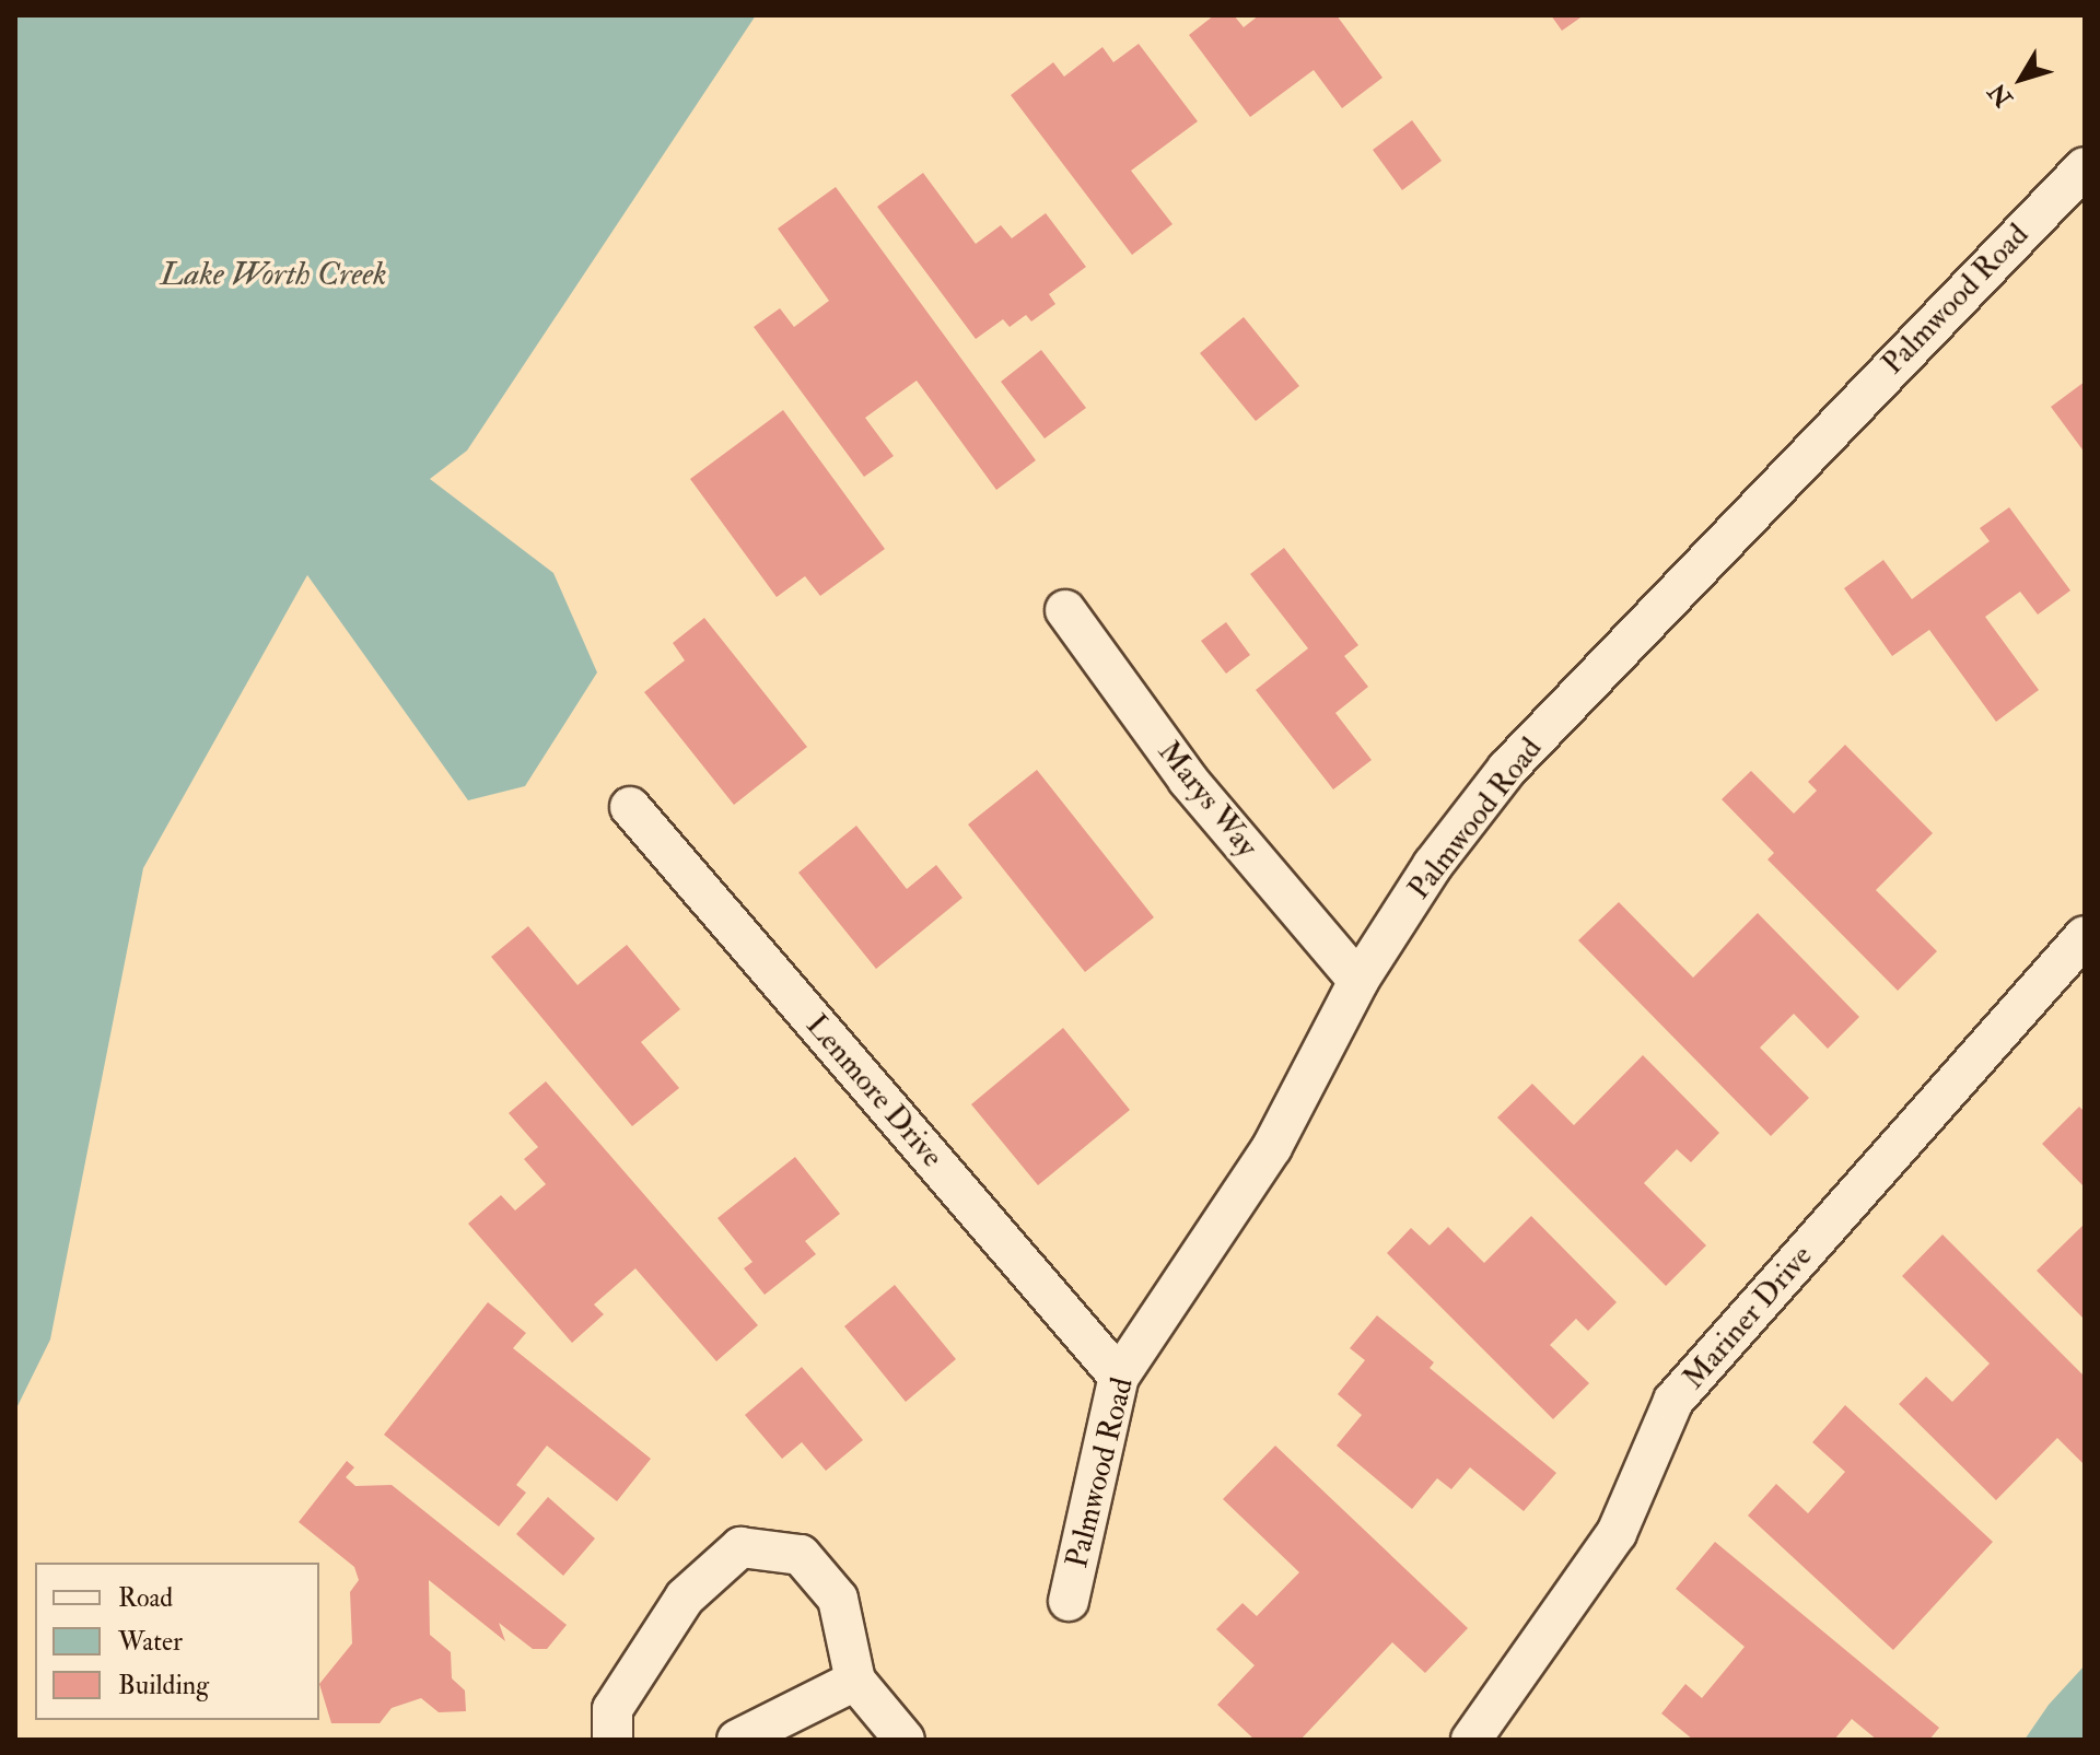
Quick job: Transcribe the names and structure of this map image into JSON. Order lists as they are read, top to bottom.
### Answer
{
  "streets": {
    "street": [
      "Palmwood Road",
      "Marys Way",
      "Lenmore Drive",
      "Mariner Drive"
    ]
  },
  "crossings": [
    ["Palmwood Road", "Marys Way"],
    ["Palmwood Road", "Lenmore Drive"]
  ],
  "water": ["Lake Worth Creek"],
  "legend": ["Road", "Water", "Building"],
  "north": "bottom left"
}
